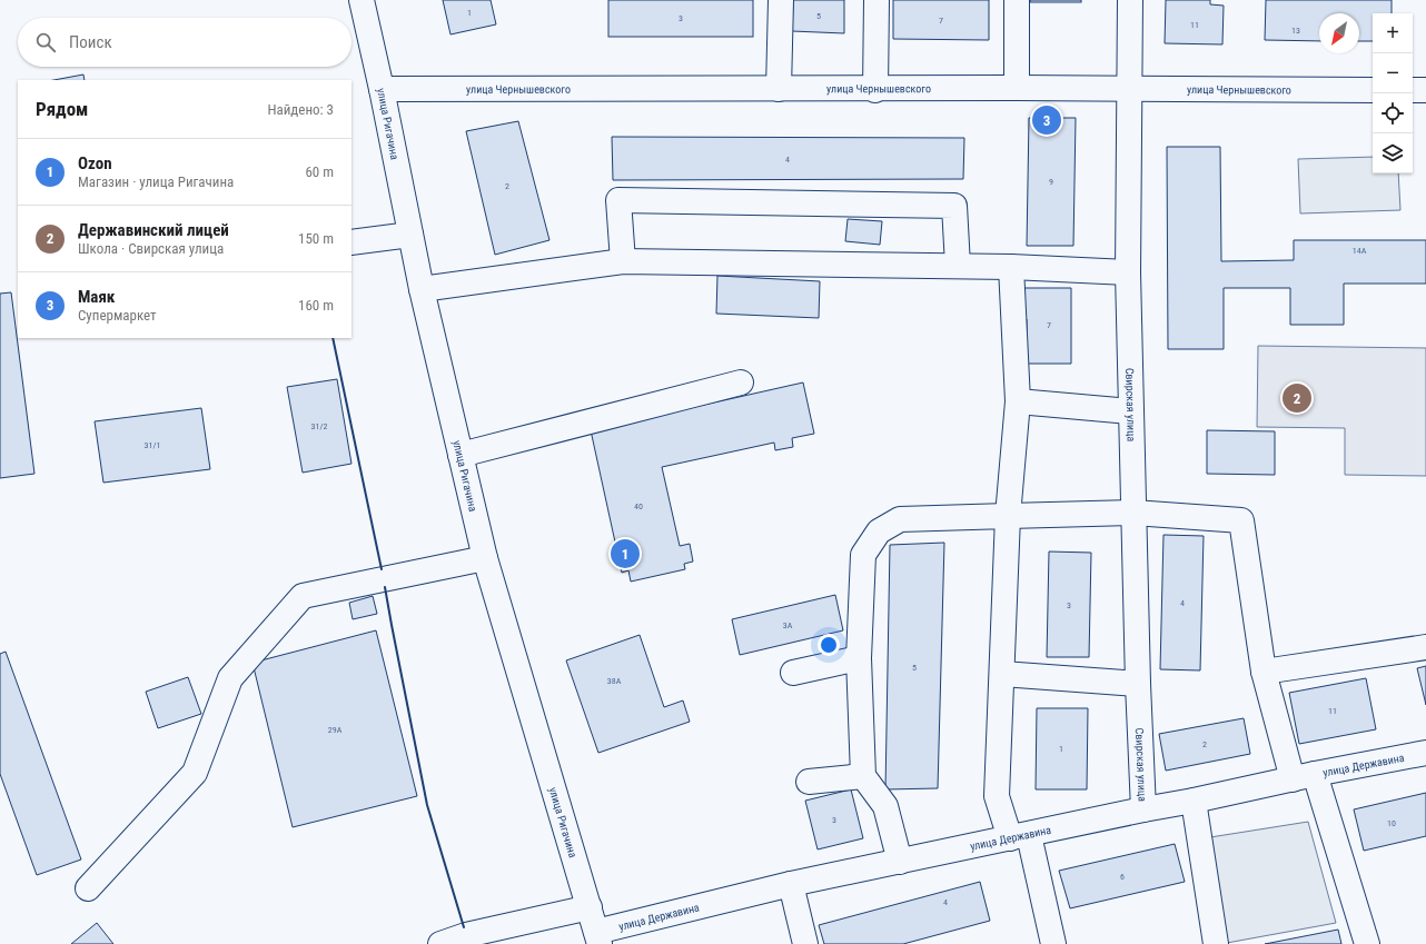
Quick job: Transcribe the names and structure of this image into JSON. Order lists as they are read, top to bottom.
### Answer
{
  "streets": {
    "street": [
      "улица Чернышевского",
      "улица Ригачина",
      "Свирская улица",
      "улица Державина"
    ]
  },
  "crossings": [
    ["улица Чернышевского", "улица Ригачина"],
    ["улица Чернышевского", "Свирская улица"],
    ["улица Ригачина", "улица Державина"],
    ["Свирская улица", "улица Державина"]
  ],
  "house_numbers": [
    "1",
    "5",
    "3",
    "7",
    "11",
    "13",
    "4",
    "9",
    "2",
    "14А",
    "7",
    "31/2",
    "31/1",
    "40",
    "4",
    "3",
    "3А",
    "5",
    "38А",
    "11",
    "29А",
    "2",
    "1",
    "3",
    "10",
    "6",
    "4"
  ],
  "north": "bottom left",
  "page": {
    "map_buttons": ["+", "−"],
    "search": "Поиск",
    "heading": ["Рядом", "Найдено: 3"],
    "pins": ["3", "2", "1"],
    "list": [
      {
        "mark": "1",
        "name": "Ozon",
        "note": "Магазин · улица Ригачина",
        "value": "60 m"
      },
      {
        "mark": "2",
        "name": "Державинский лицей",
        "note": "Школа · Свирская улица",
        "value": "150 m"
      },
      {
        "mark": "3",
        "name": "Маяк",
        "note": "Супермаркет",
        "value": "160 m"
      }
    ]
  }
}
